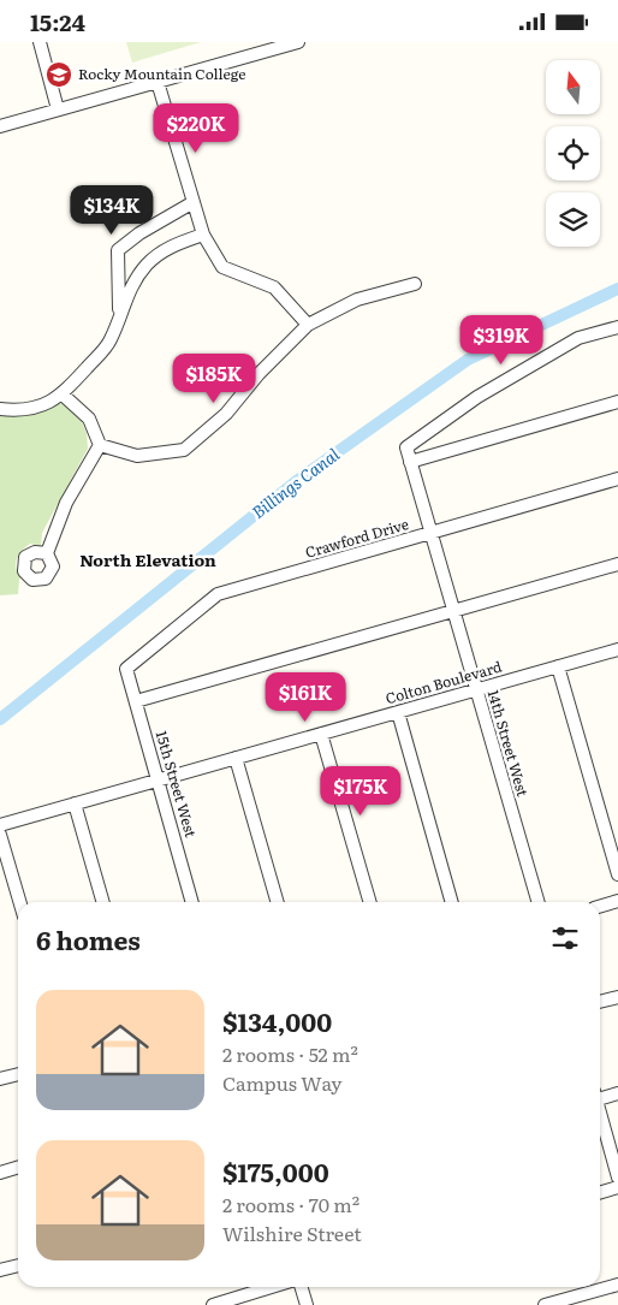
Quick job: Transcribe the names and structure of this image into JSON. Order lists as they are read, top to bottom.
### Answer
{
  "streets": {
    "street": [
      "Crawford Drive",
      "Colton Boulevard",
      "14th Street West",
      "15th Street West"
    ]
  },
  "crossings": [
    ["Crawford Drive", "14th Street West"],
    ["Crawford Drive", "15th Street West"],
    ["Colton Boulevard", "14th Street West"],
    ["Colton Boulevard", "15th Street West"]
  ],
  "districts": ["North Elevation"],
  "water": ["Billings Canal"],
  "places": {
    "school or university": ["Rocky Mountain College"]
  },
  "north": "top",
  "page": {
    "status": "15:24",
    "price": [
      "$220K",
      "$134K",
      "$319K",
      "$185K",
      "$161K",
      "$175K"
    ],
    "heading": "6 homes",
    "list": [
      {
        "name": "$134,000",
        "note": "2 rooms · 52 m² · Campus Way"
      },
      {
        "name": "$175,000",
        "note": "2 rooms · 70 m² · Wilshire Street"
      }
    ]
  }
}
